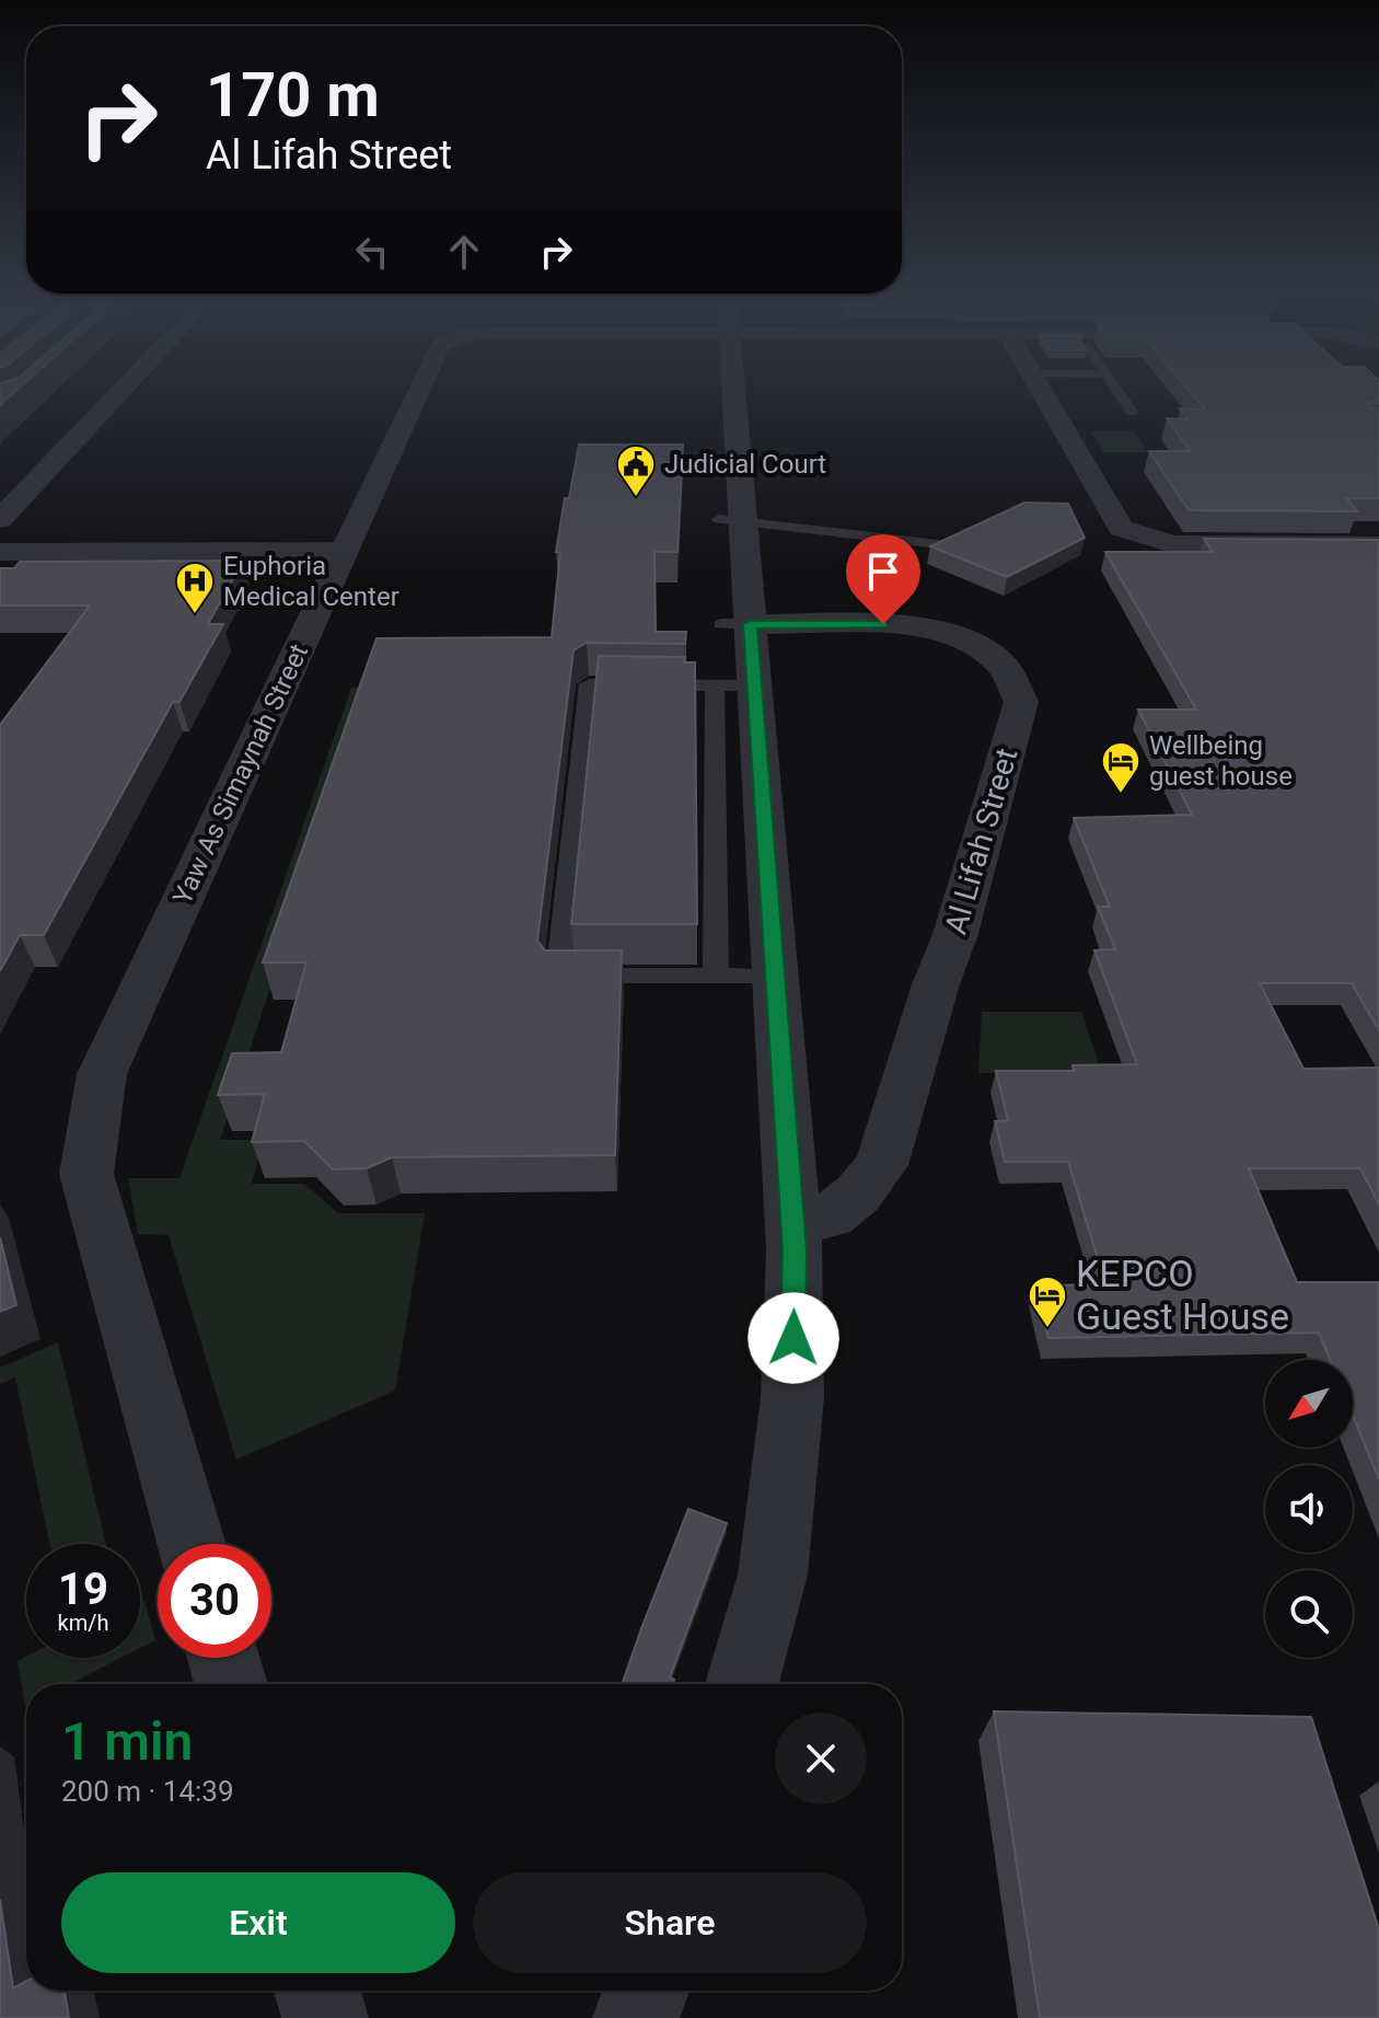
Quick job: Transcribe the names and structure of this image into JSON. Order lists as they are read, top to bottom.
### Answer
{
  "streets": {
    "street": ["Yaw As Simaynah Street", "Al Lifah Street"]
  },
  "places": {
    "public building": ["Judicial Court"],
    "hospital": ["Euphoria Medical Center"],
    "hotel": ["Wellbeing guest house", "KEPCO Guest House"]
  },
  "north": "bottom left",
  "page": {
    "turn": ["170 m", "Al Lifah Street"],
    "speed": "19 km/h",
    "limit": "30",
    "heading": ["1 min", "200 m · 14:39"],
    "buttons": ["Exit", "Share"]
  }
}
